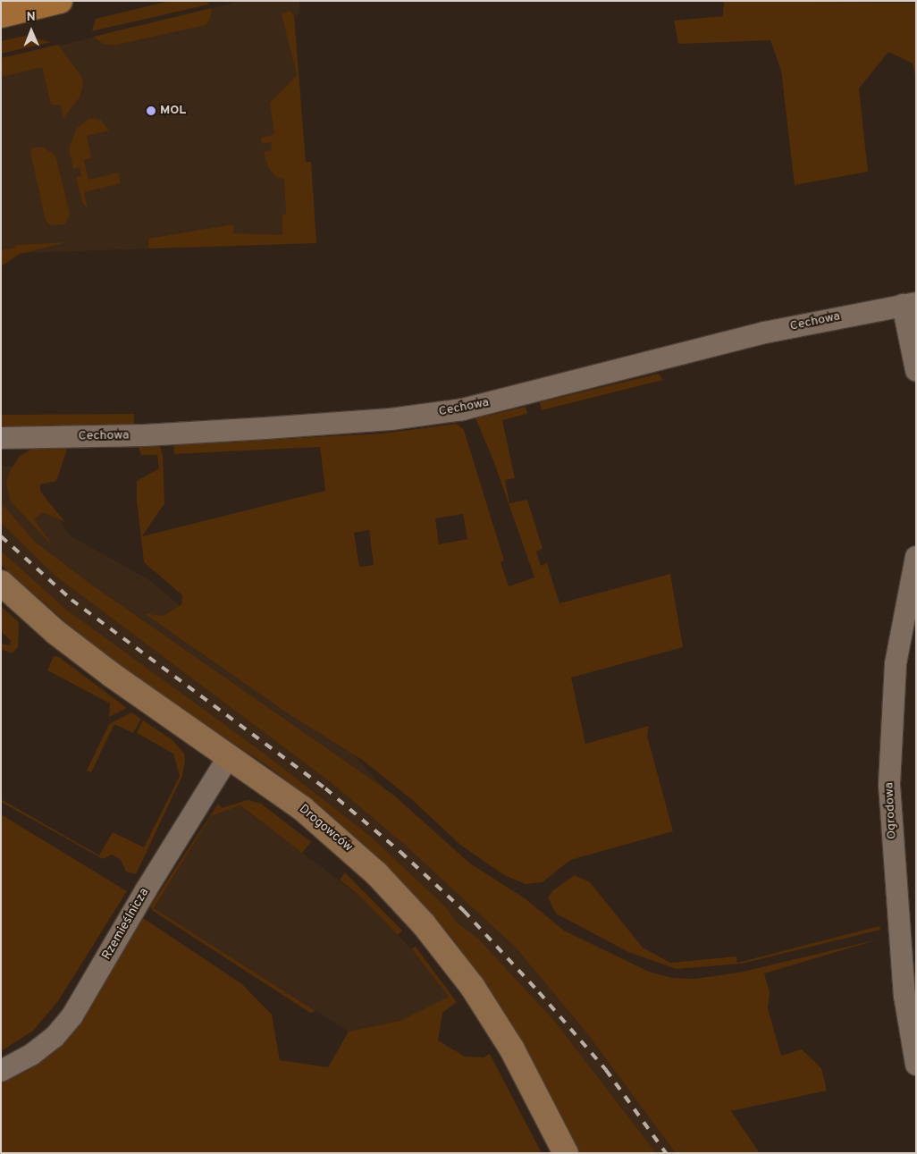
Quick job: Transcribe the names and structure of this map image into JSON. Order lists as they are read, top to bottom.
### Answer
{
  "streets": {
    "street": [
      "Cechowa",
      "Ogrodowa",
      "Drogowców",
      "Rzemieślnicza"
    ]
  },
  "crossings": [
    ["Drogowców", "Rzemieślnicza"]
  ],
  "places": ["MOL"],
  "north": "top"
}
